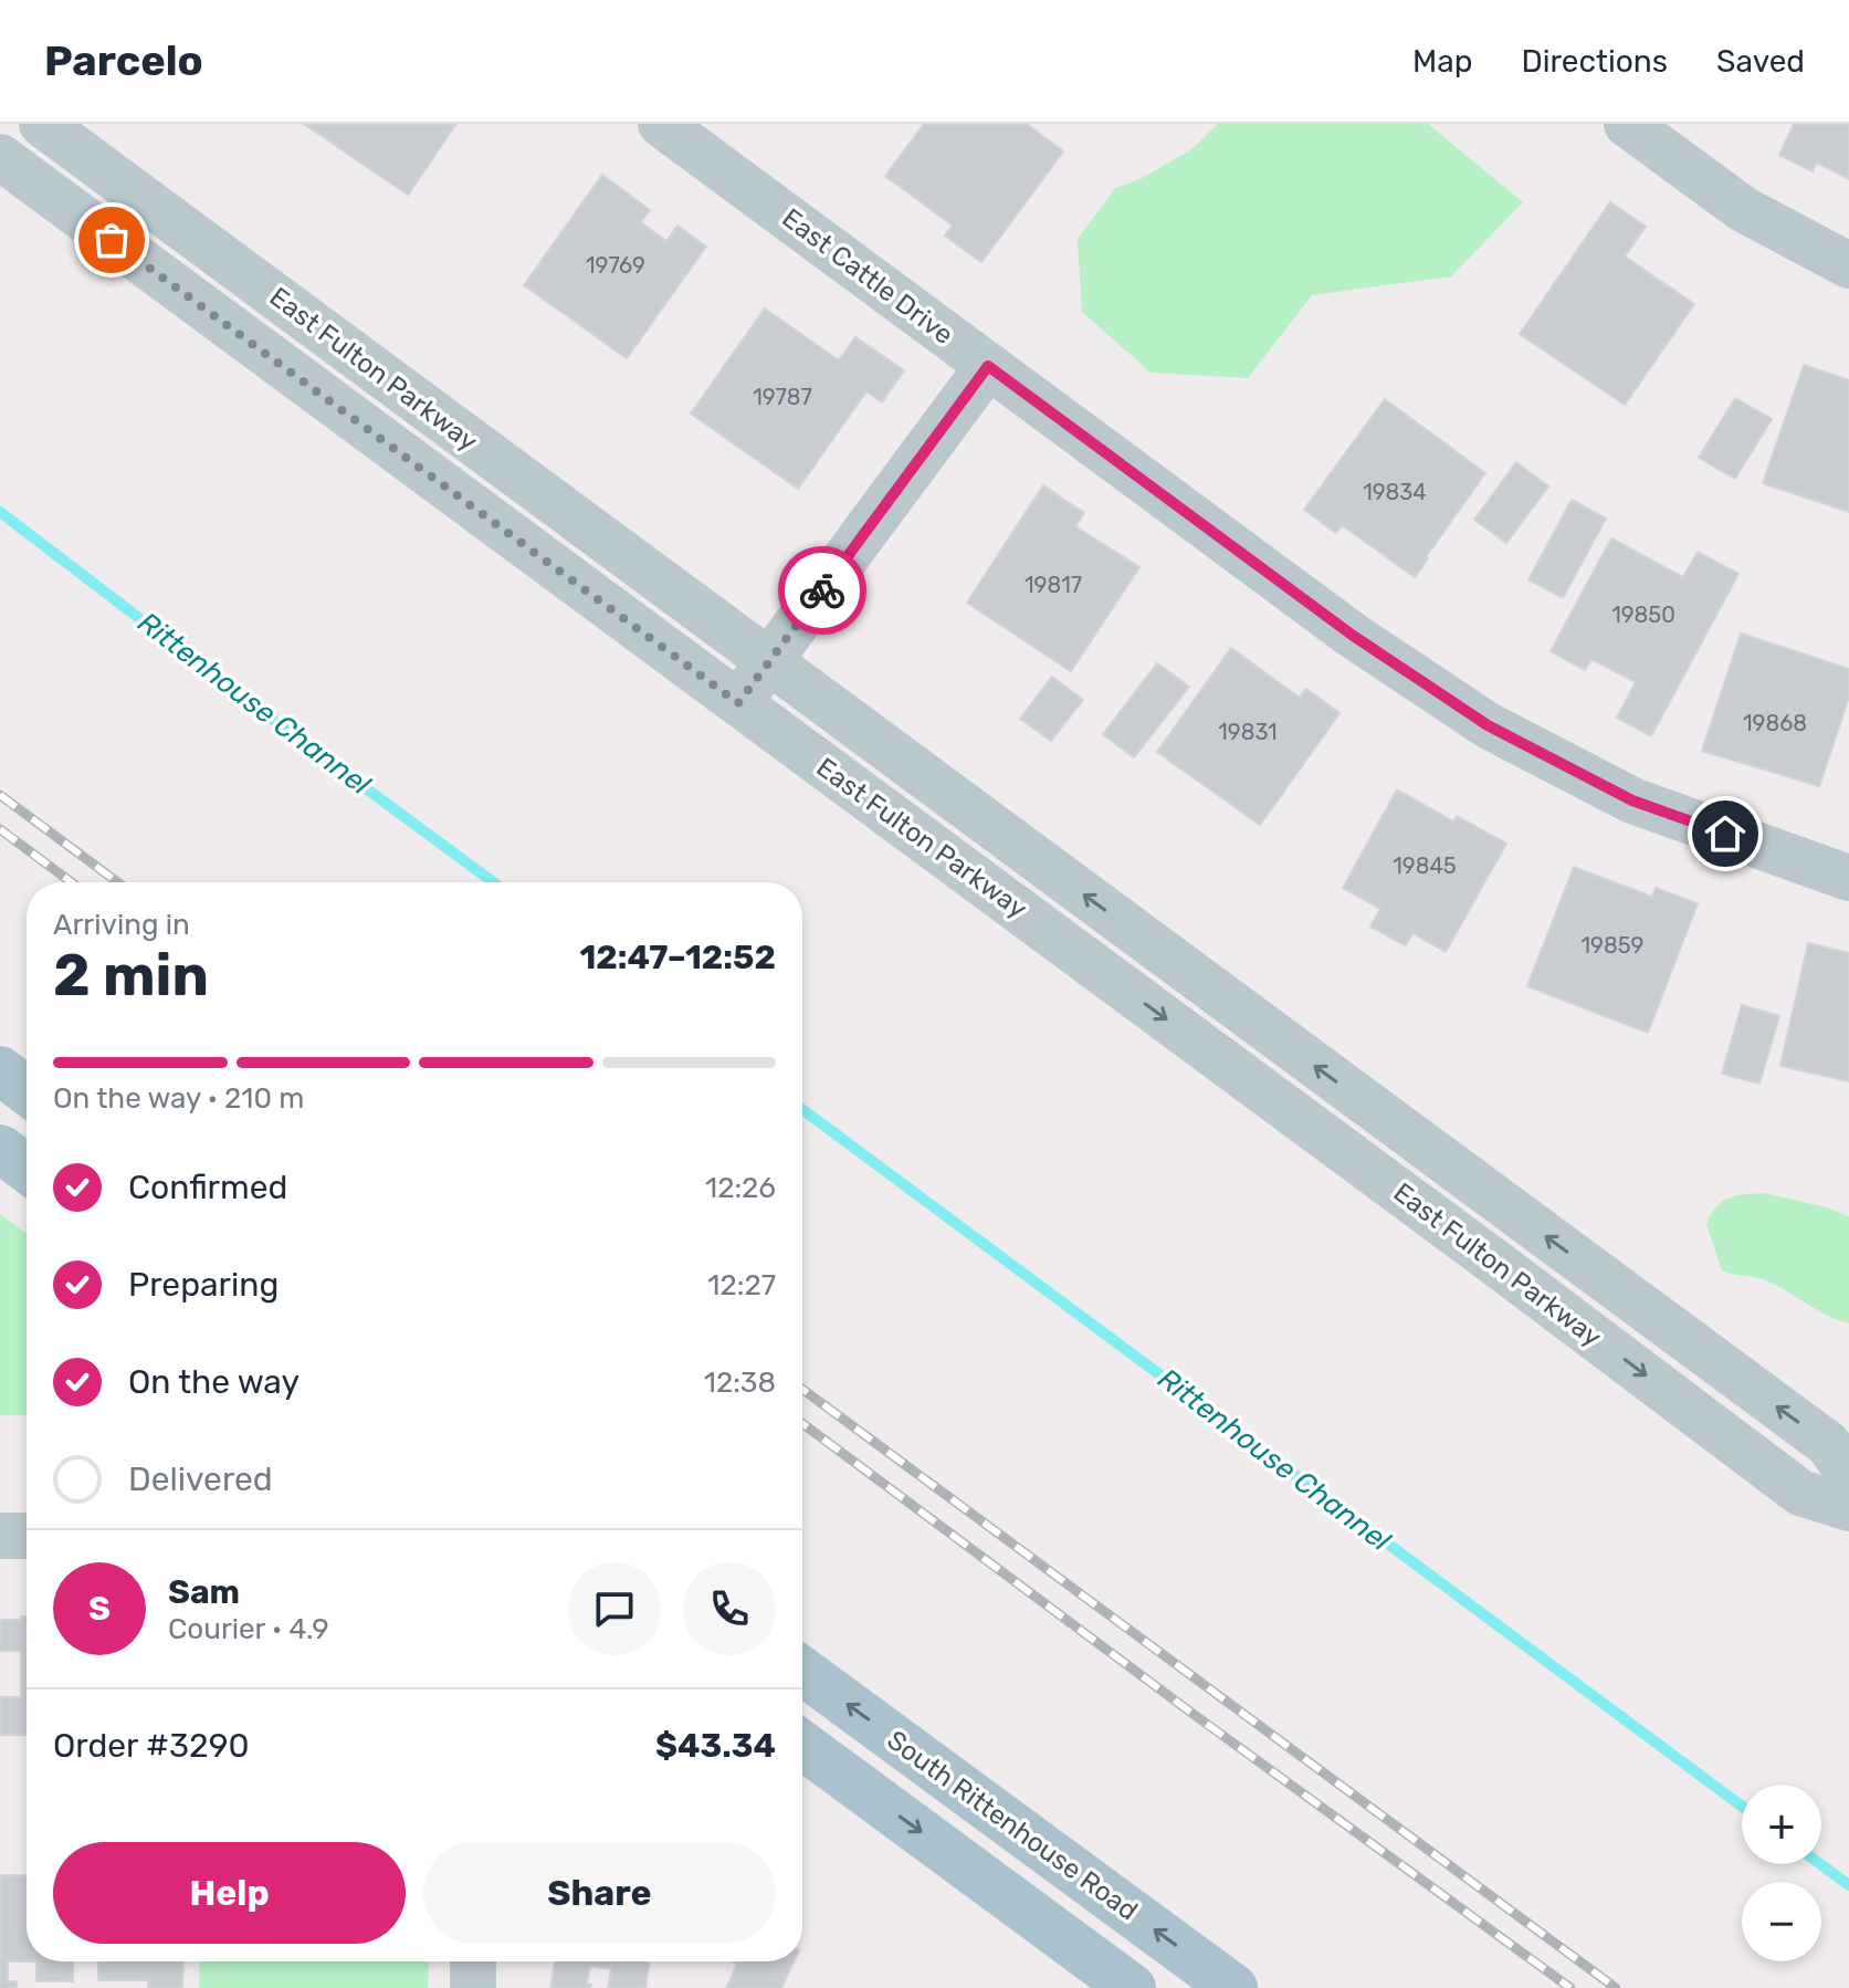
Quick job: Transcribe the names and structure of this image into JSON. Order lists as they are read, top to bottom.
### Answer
{
  "streets": {
    "main road": ["South Rittenhouse Road"],
    "street": ["East Cattle Drive", "East Fulton Parkway"]
  },
  "water": ["Rittenhouse Channel"],
  "house_numbers": [
    "19769",
    "19787",
    "19834",
    "19817",
    "19850",
    "19868",
    "19831",
    "19845",
    "19859"
  ],
  "page": {
    "header": "Parcelo",
    "nav": ["Map", "Directions", "Saved"],
    "heading": ["2 min", "Arriving in", "12:47–12:52"],
    "panel": [
      "Sam",
      "Courier · 4.9",
      "Order #3290",
      "$43.34"
    ],
    "bar": "On the way · 210 m",
    "list": [
      ["Confirmed", "12:26"],
      ["Preparing", "12:27"],
      ["On the way", "12:38"],
      "Delivered"
    ],
    "round": "S",
    "map_buttons": ["+", "−"],
    "buttons": ["Help", "Share"]
  }
}
